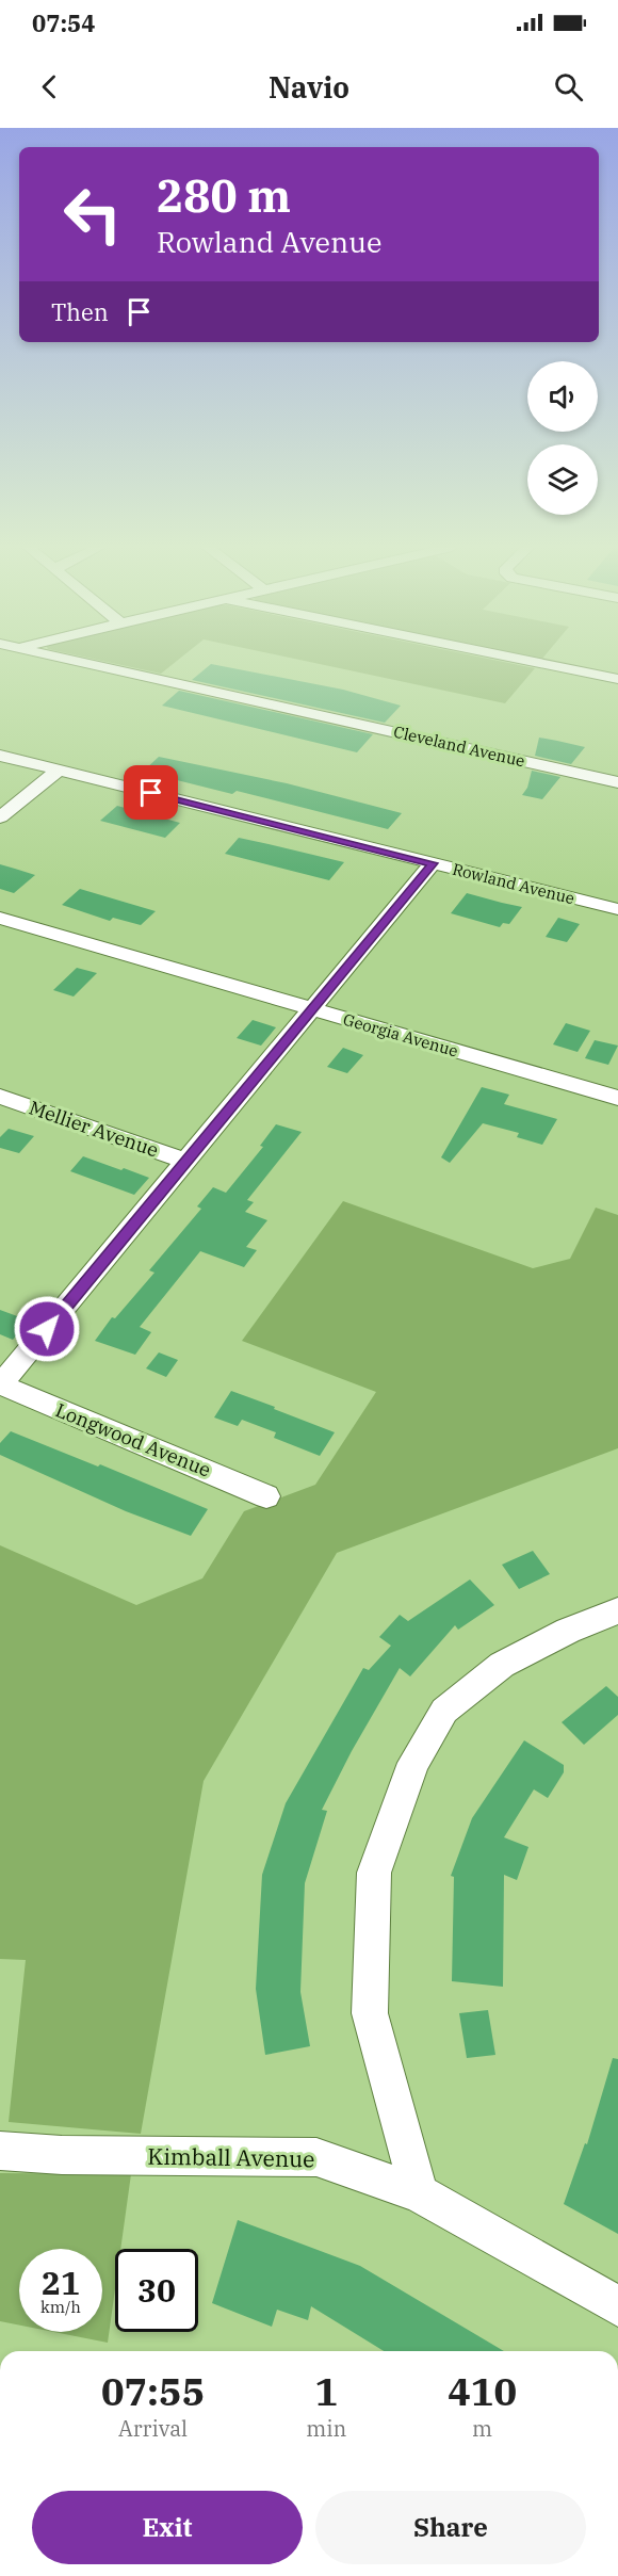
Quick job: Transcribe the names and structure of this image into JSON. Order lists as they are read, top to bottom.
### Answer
{
  "streets": {
    "street": [
      "Cleveland Avenue",
      "Rowland Avenue",
      "Georgia Avenue",
      "Mellier Avenue",
      "Longwood Avenue",
      "Kimball Avenue"
    ]
  },
  "page": {
    "status": "07:54",
    "header": "Navio",
    "turn": ["280 m", "Rowland Avenue"],
    "then": "Then",
    "speed": "21 km/h",
    "limit": "30",
    "eta": [
      "07:55",
      "Arrival",
      "1",
      "min",
      "410",
      "m"
    ],
    "buttons": ["Exit", "Share"]
  }
}
